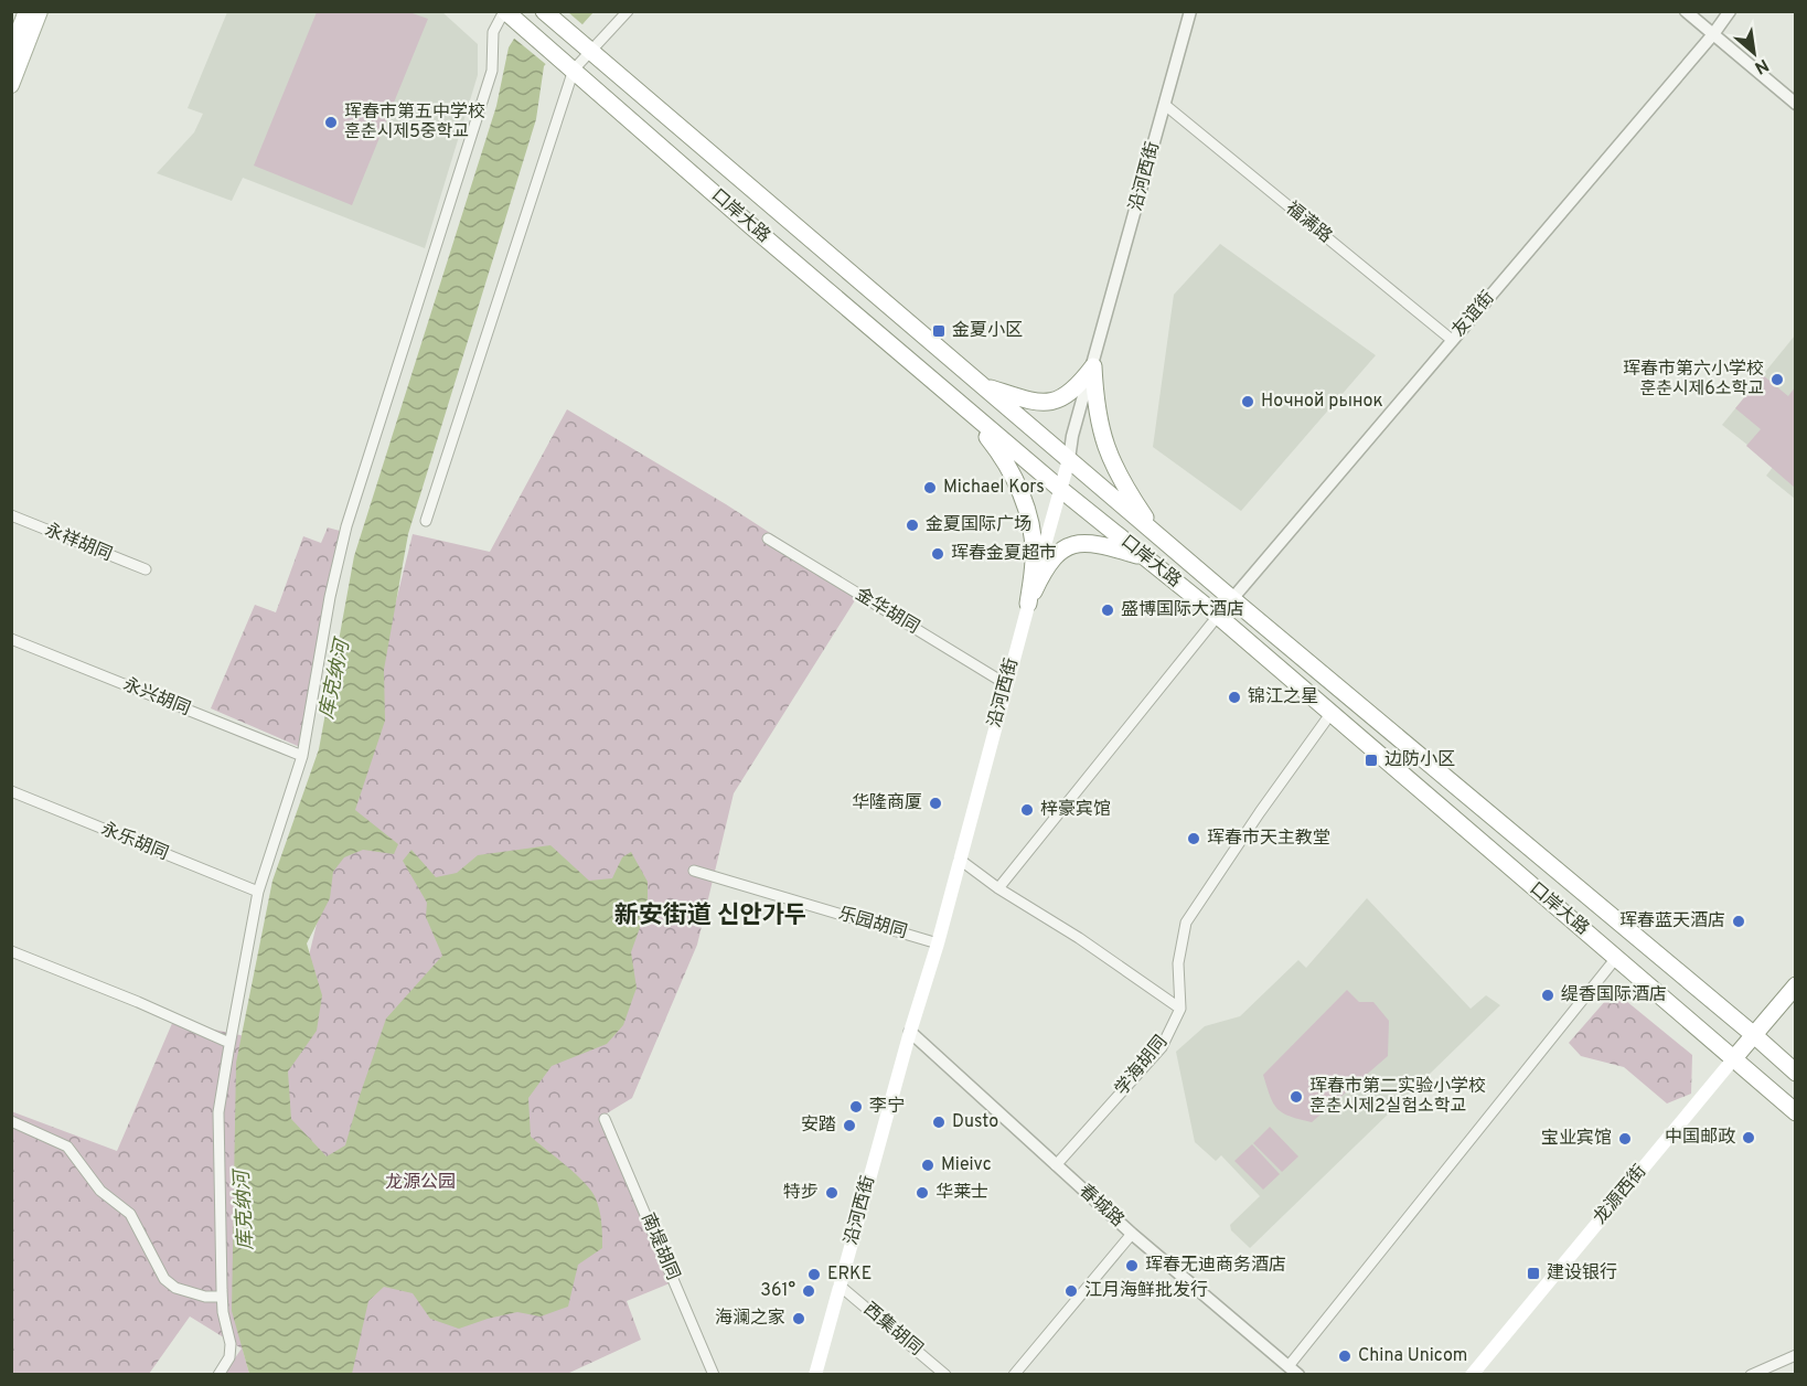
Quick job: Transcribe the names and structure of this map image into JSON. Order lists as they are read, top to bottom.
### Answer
{
  "streets": {
    "highway": ["口岸大路", "龙源西街"],
    "main road": ["沿河西街"],
    "street": [
      "福满路",
      "友谊街",
      "永祥胡同",
      "金华胡同",
      "永兴胡同",
      "永乐胡同",
      "乐园胡同",
      "学海胡同",
      "春城路",
      "南堤胡同",
      "西集胡同"
    ]
  },
  "crossings": [
    ["沿河西街", "口岸大路"],
    ["沿河西街", "福满路"],
    ["沿河西街", "金华胡同"],
    ["沿河西街", "乐园胡同"],
    ["沿河西街", "春城路"],
    ["沿河西街", "西集胡同"],
    ["口岸大路", "友谊街"],
    ["口岸大路", "学海胡同"],
    ["口岸大路", "龙源西街"],
    ["福满路", "友谊街"],
    ["学海胡同", "春城路"]
  ],
  "districts": ["新安街道 신안가두"],
  "water": ["库克纳河"],
  "parks": ["龙源公园"],
  "places": {
    "other": [
      "珲春市第五中学校 훈춘시제5중학교",
      "珲春市第六小学校 훈춘시제6소학교",
      "Ночной рынок",
      "Michael Kors",
      "金夏国际广场",
      "珲春金夏超市",
      "盛博国际大酒店",
      "锦江之星",
      "华隆商厦",
      "梓豪宾馆",
      "珲春市天主教堂",
      "珲春蓝天酒店",
      "缇香国际酒店",
      "珲春市第二实验小学校 훈춘시제2실험소학교",
      "李宁",
      "Dusto",
      "安踏",
      "中国邮政",
      "宝业宾馆",
      "Mieivc",
      "特步",
      "华莱士",
      "珲春无迪商务酒店",
      "ERKE",
      "361°",
      "江月海鲜批发行",
      "海澜之家",
      "China Unicom"
    ],
    "transit": ["金夏小区", "边防小区", "建设银行"]
  },
  "north": "bottom right"
}
